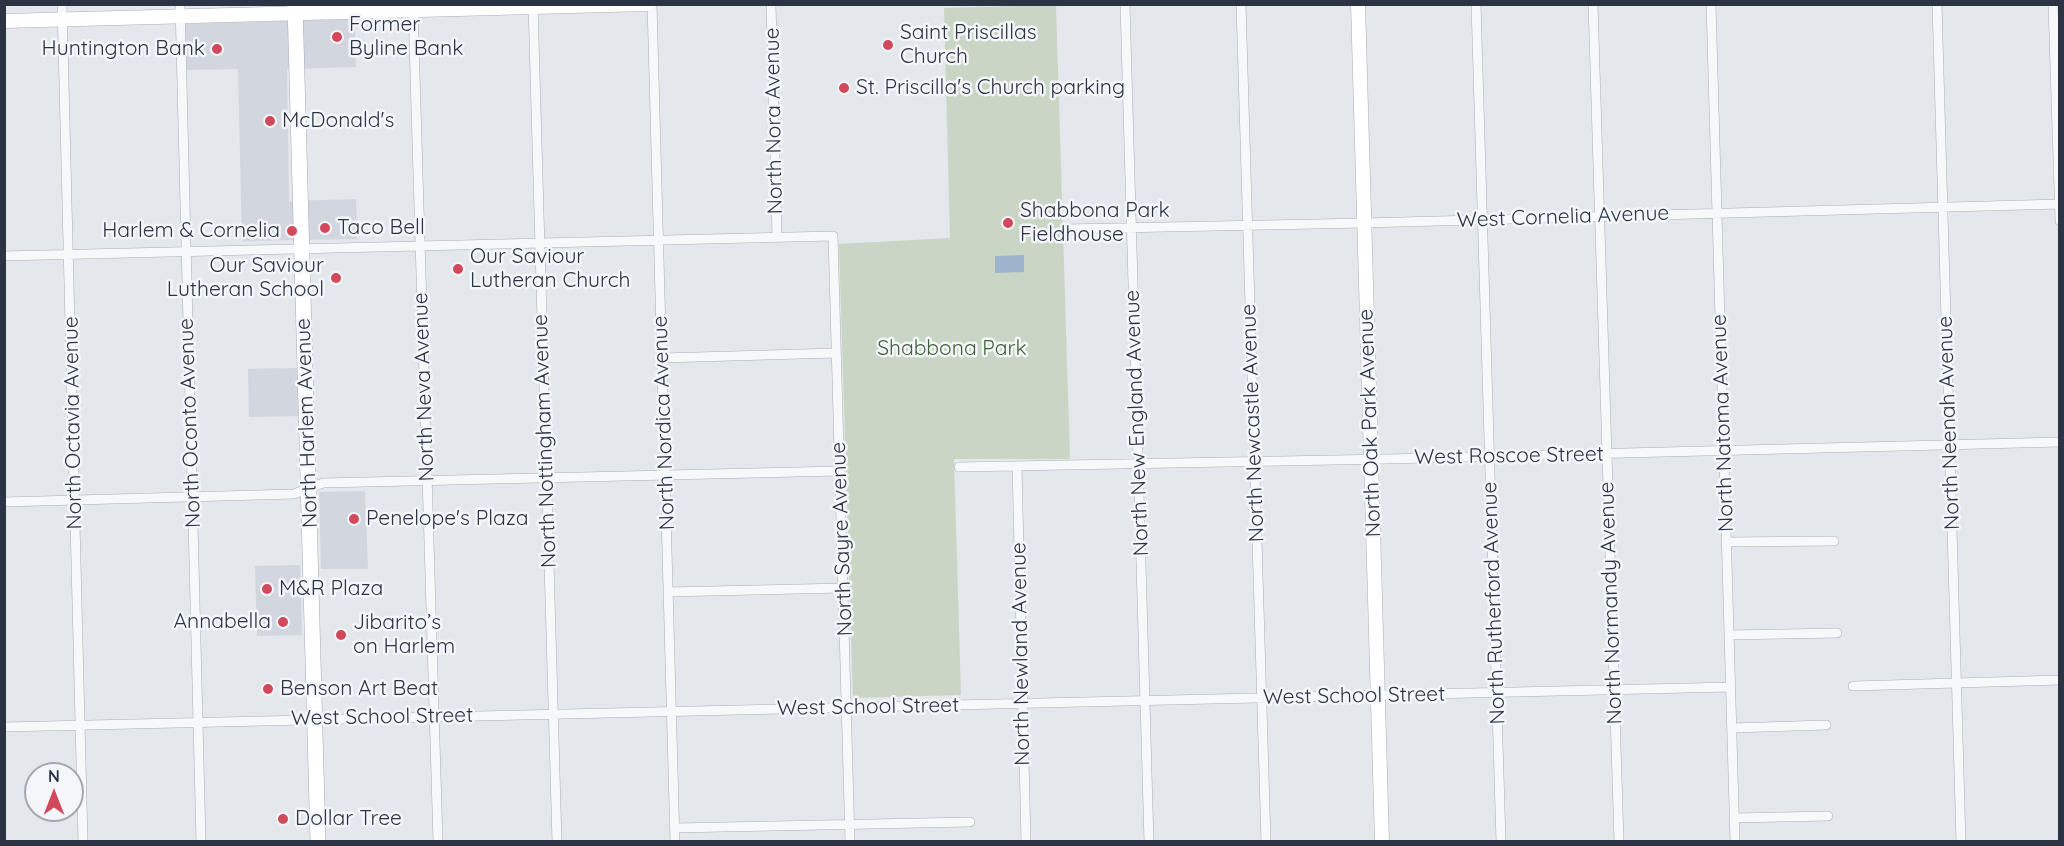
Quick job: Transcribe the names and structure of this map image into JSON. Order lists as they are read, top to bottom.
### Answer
{
  "streets": {
    "main road": ["North Harlem Avenue"],
    "street": [
      "North Nora Avenue",
      "West Cornelia Avenue",
      "North Neva Avenue",
      "North Octavia Avenue",
      "North Oconto Avenue",
      "North Nordica Avenue",
      "North New England Avenue",
      "North Newcastle Avenue",
      "North Oak Park Avenue",
      "North Natoma Avenue",
      "North Neenah Avenue",
      "North Nottingham Avenue",
      "West Roscoe Street",
      "North Sayre Avenue",
      "North Rutherford Avenue",
      "North Normandy Avenue",
      "North Newland Avenue",
      "West School Street"
    ]
  },
  "crossings": [
    ["North Nora Avenue", "North Sayre Avenue"],
    ["West Cornelia Avenue", "North New England Avenue"],
    ["West Cornelia Avenue", "North Newcastle Avenue"],
    ["West Cornelia Avenue", "North Oak Park Avenue"],
    ["West Cornelia Avenue", "North Natoma Avenue"],
    ["West Cornelia Avenue", "North Neenah Avenue"],
    ["West Cornelia Avenue", "North Rutherford Avenue"],
    ["West Cornelia Avenue", "North Normandy Avenue"],
    ["North Neva Avenue", "West School Street"],
    ["North Octavia Avenue", "West School Street"],
    ["North Oconto Avenue", "West School Street"],
    ["North Harlem Avenue", "West School Street"],
    ["North Nordica Avenue", "West School Street"],
    ["North New England Avenue", "West Roscoe Street"],
    ["North New England Avenue", "West School Street"],
    ["North Newcastle Avenue", "West Roscoe Street"],
    ["North Newcastle Avenue", "West School Street"],
    ["North Oak Park Avenue", "West Roscoe Street"],
    ["North Oak Park Avenue", "West School Street"],
    ["North Natoma Avenue", "West Roscoe Street"],
    ["North Natoma Avenue", "West School Street"],
    ["North Neenah Avenue", "West Roscoe Street"],
    ["North Nottingham Avenue", "West School Street"],
    ["West Roscoe Street", "North Rutherford Avenue"],
    ["West Roscoe Street", "North Normandy Avenue"],
    ["West Roscoe Street", "North Newland Avenue"],
    ["North Sayre Avenue", "West School Street"],
    ["North Rutherford Avenue", "West School Street"],
    ["North Normandy Avenue", "West School Street"],
    ["North Newland Avenue", "West School Street"]
  ],
  "parks": ["Shabbona Park"],
  "places": [
    "Former Byline Bank",
    "Saint Priscillas Church",
    "Huntington Bank",
    "St. Priscilla's Church parking",
    "McDonald's",
    "Shabbona Park Fieldhouse",
    "Taco Bell",
    "Harlem & Cornelia",
    "Our Saviour Lutheran Church",
    "Our Saviour Lutheran School",
    "Penelope's Plaza",
    "M&R Plaza",
    "Annabella",
    "Jibarito’s on Harlem",
    "Benson Art Beat",
    "Dollar Tree"
  ],
  "north": "top"
}
